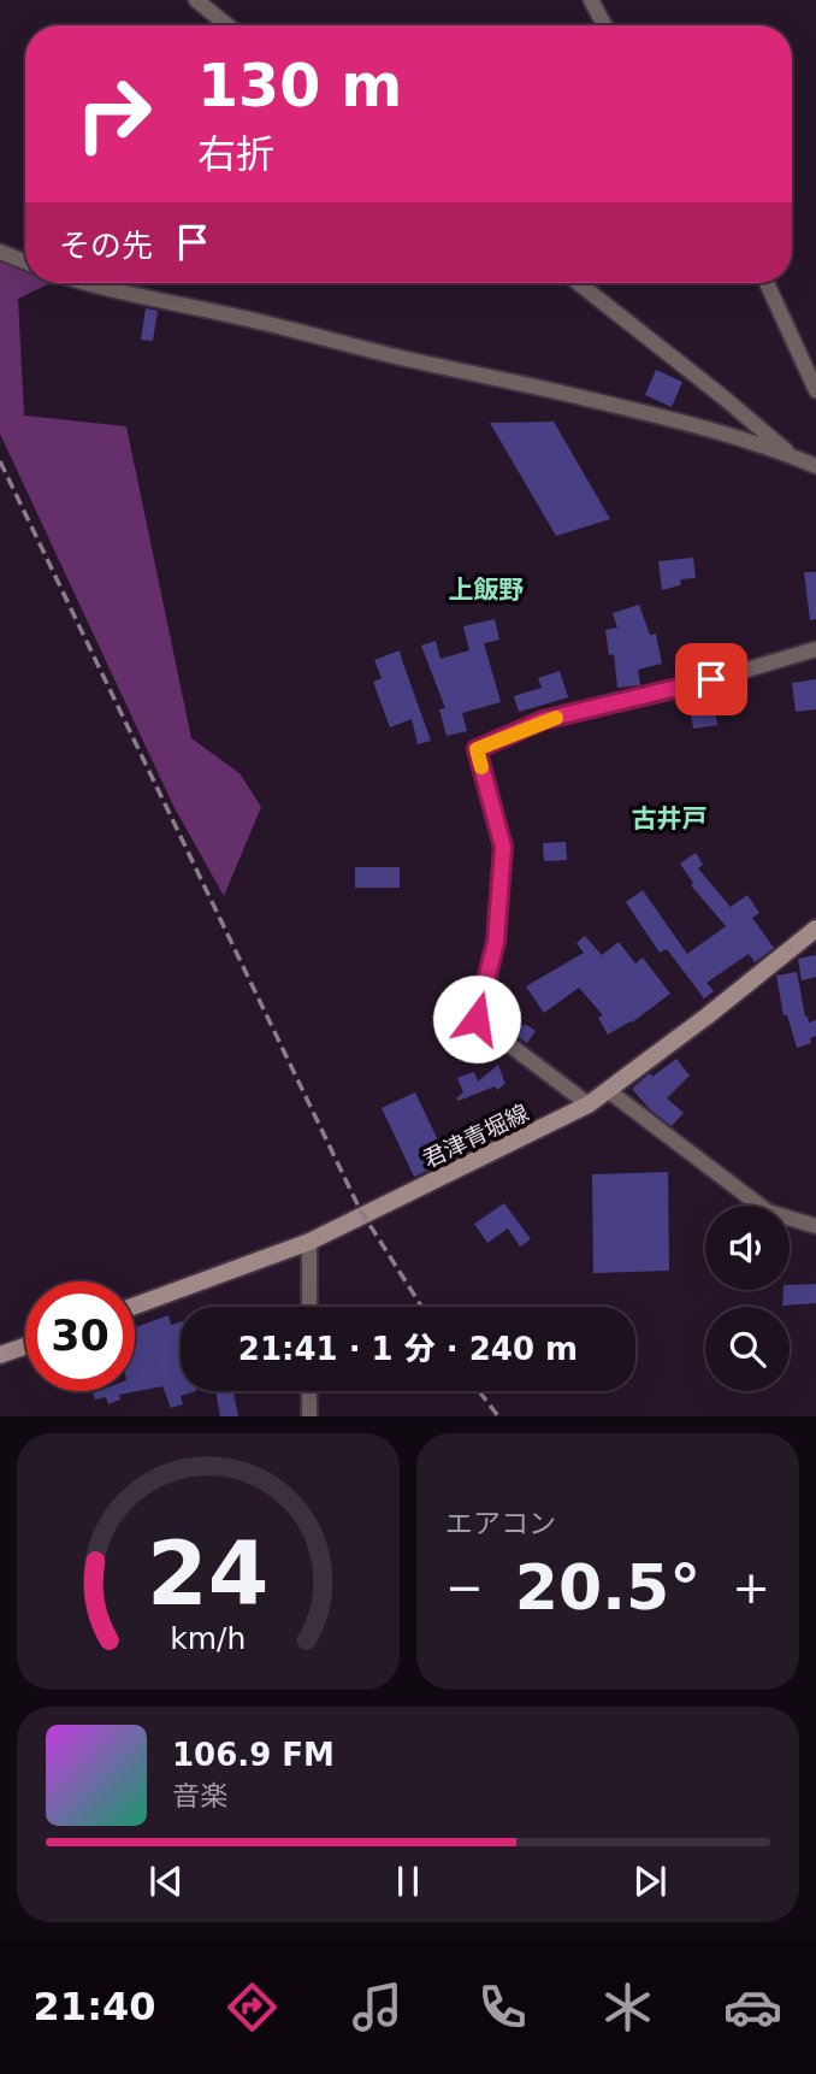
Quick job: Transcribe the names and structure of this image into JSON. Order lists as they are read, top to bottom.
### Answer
{
  "streets": {
    "main road": ["君津青堀線"]
  },
  "districts": ["上飯野", "古井戸"],
  "page": {
    "turn": ["130 m", "右折"],
    "then": "その先",
    "limit": "30",
    "trip": "21:41 · 1 分 · 240 m",
    "tile": "エアコン",
    "heat": ["−", "20.5°", "+"],
    "song": ["106.9 FM", "音楽"],
    "tabs": "21:40",
    "gauge": ["24", "km/h"]
  }
}
